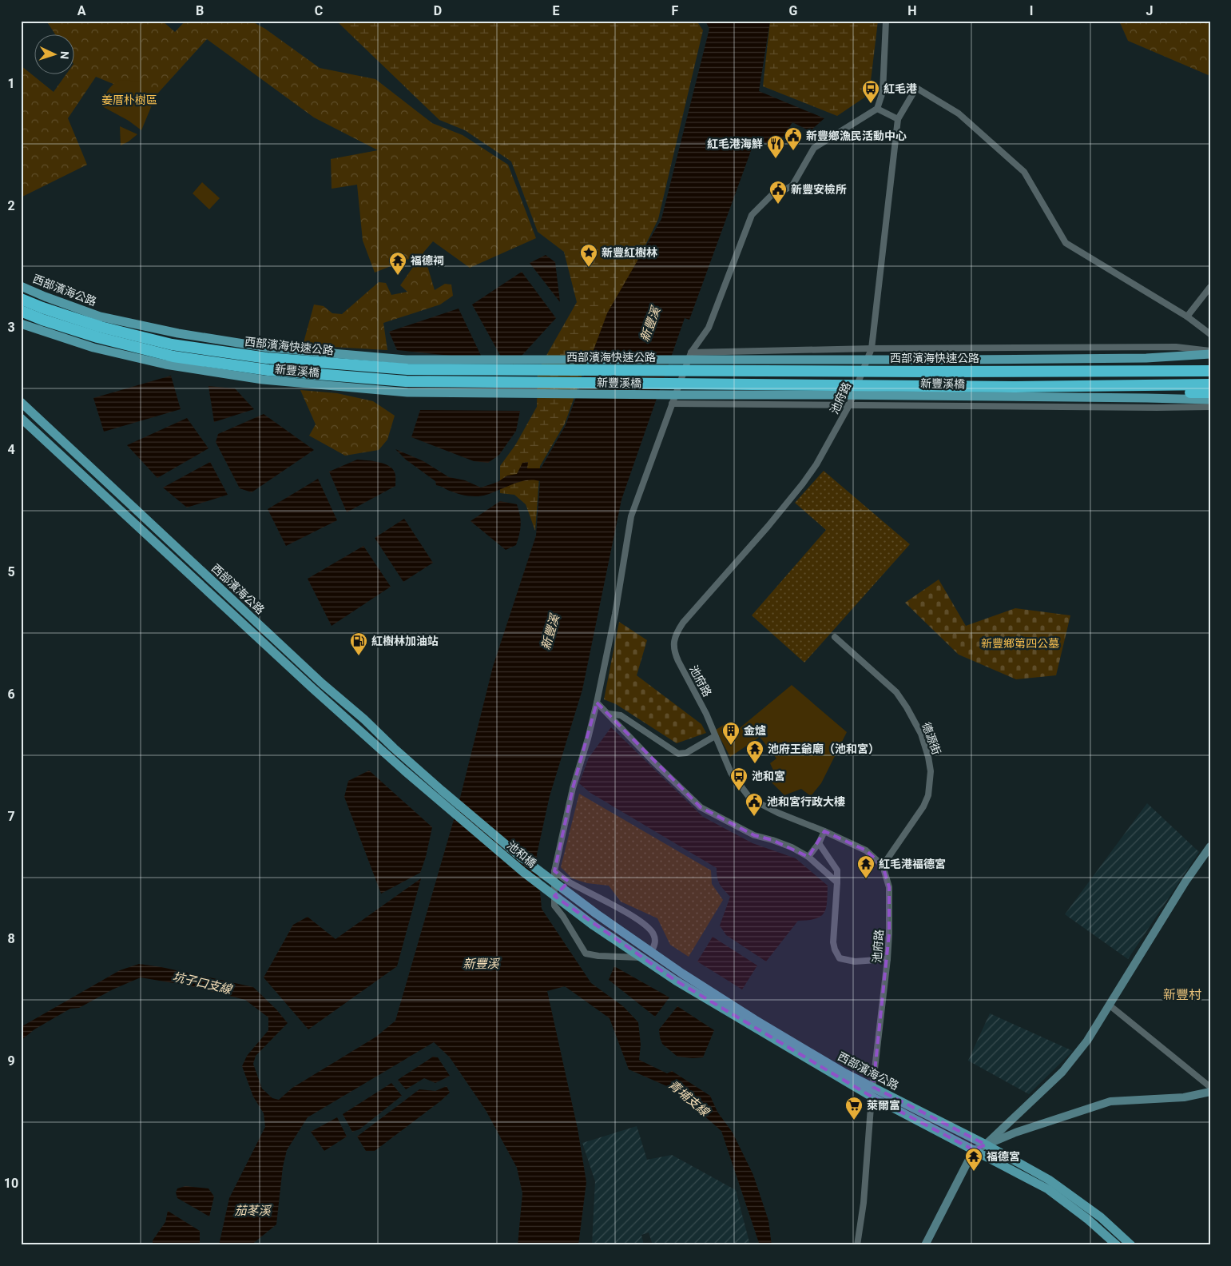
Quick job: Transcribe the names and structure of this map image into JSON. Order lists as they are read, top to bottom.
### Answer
{
  "streets": {
    "highway": ["西部濱海快速公路"],
    "main road": ["西部濱海公路", "新豐溪橋", "池和橋"],
    "street": ["池府路", "德源街"]
  },
  "crossings": [
    ["西部濱海公路", "新豐溪橋"],
    ["西部濱海公路", "池府路"],
    ["西部濱海公路", "池和橋"],
    ["池府路", "德源街"]
  ],
  "districts": ["新豐村"],
  "water": [
    "新豐溪",
    "坑子口支線",
    "青埔支線",
    "茄苳溪"
  ],
  "parks": ["姜厝朴樹區", "新豐鄉第四公墓"],
  "places": {
    "bus stop": ["紅毛港", "池和宮"],
    "public building": ["新豐鄉漁民活動中心", "新豐安檢所", "池和宮行政大樓"],
    "restaurant": ["紅毛港海鮮"],
    "place": ["新豐紅樹林"],
    "temple": [
      "福德祠",
      "池府王爺廟（池和宮）",
      "紅毛港福德宮",
      "福德宮"
    ],
    "fuel station": ["紅樹林加油站"],
    "building": ["金爐"],
    "supermarket": ["萊爾富"]
  },
  "north": "right",
  "grid": {
    "columns": [
      "A",
      "B",
      "C",
      "D",
      "E",
      "F",
      "G",
      "H",
      "I",
      "J"
    ],
    "rows": [
      "1",
      "2",
      "3",
      "4",
      "5",
      "6",
      "7",
      "8",
      "9",
      "10"
    ]
  }
}
